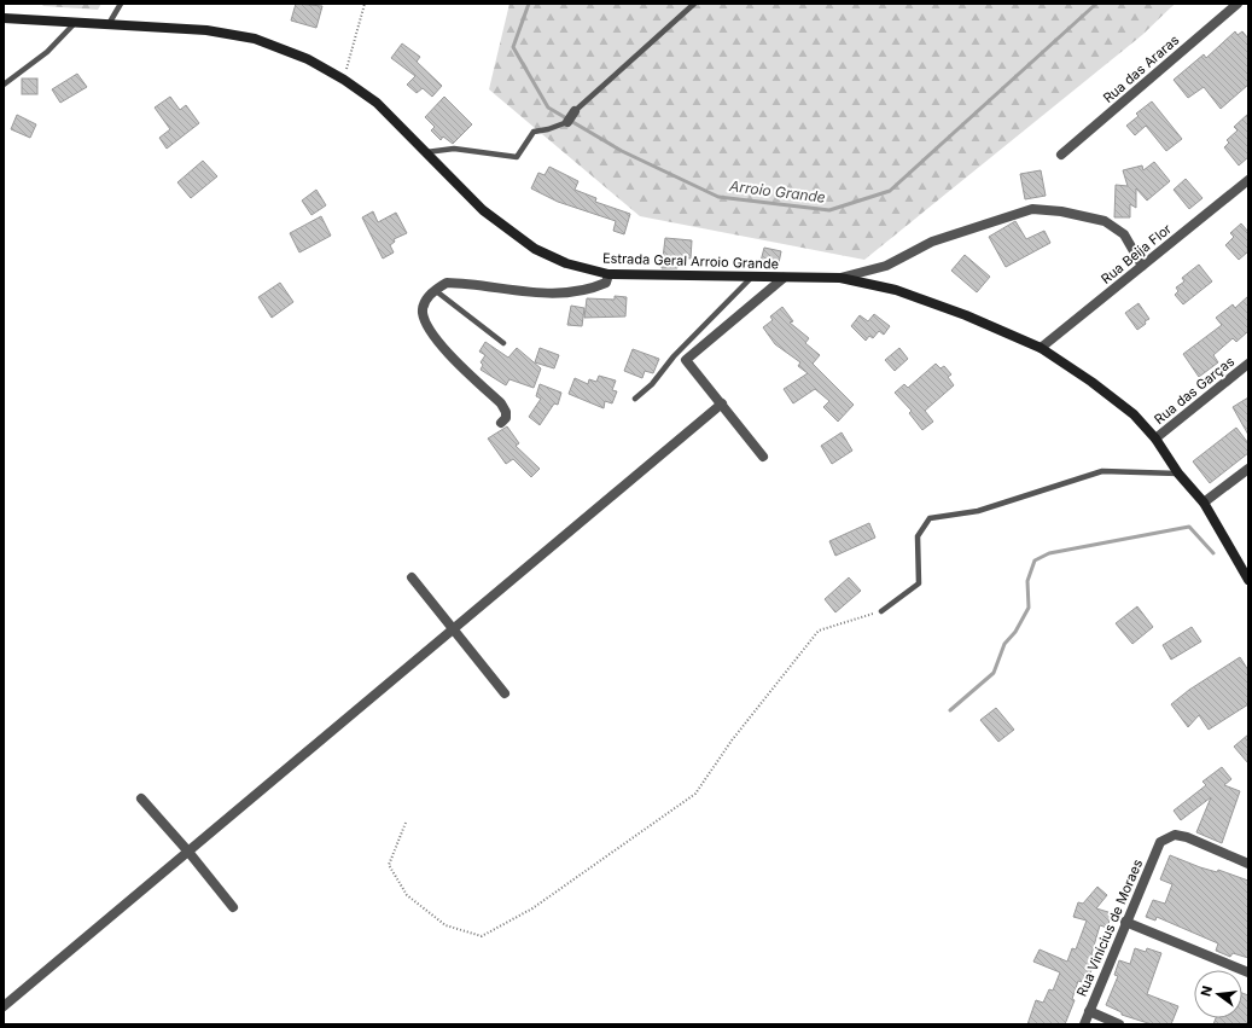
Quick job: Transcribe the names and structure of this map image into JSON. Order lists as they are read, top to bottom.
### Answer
{
  "streets": {
    "main road": ["Estrada Geral Arroio Grande"],
    "street": [
      "Rua das Araras",
      "Rua Beija Flor",
      "Rua das Garças",
      "Rua Vinícius de Moraes"
    ]
  },
  "crossings": [
    ["Rua Beija Flor", "Estrada Geral Arroio Grande"],
    ["Estrada Geral Arroio Grande", "Rua das Garças"]
  ],
  "water": ["Arroio Grande"],
  "north": "left"
}
